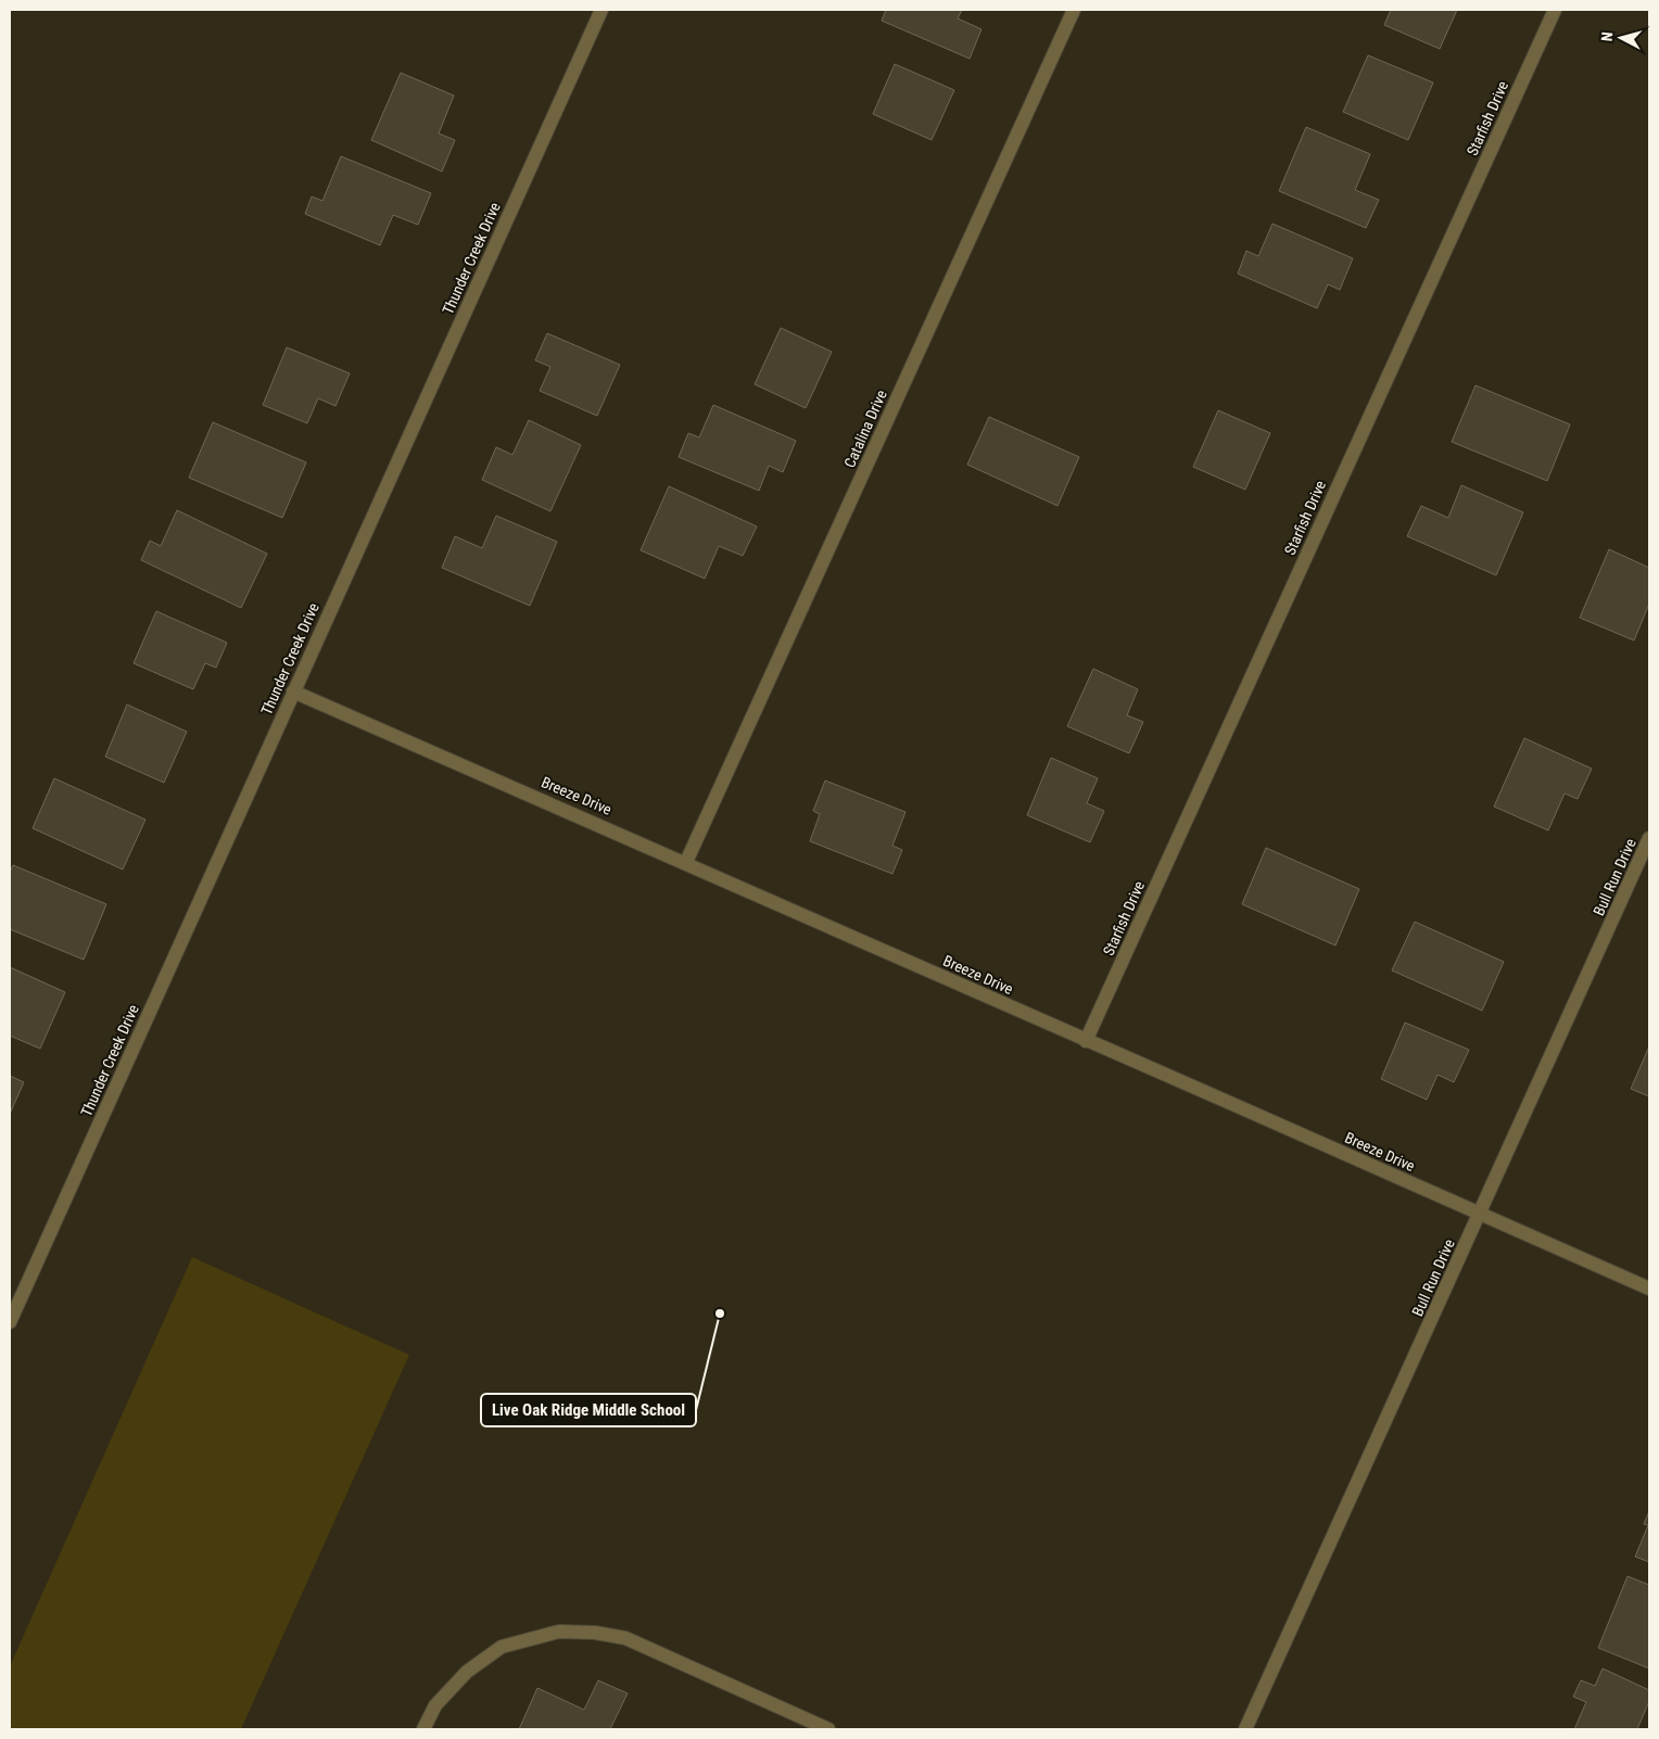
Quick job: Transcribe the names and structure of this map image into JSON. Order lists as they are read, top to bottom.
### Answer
{
  "streets": {
    "street": [
      "Starfish Drive",
      "Thunder Creek Drive",
      "Catalina Drive",
      "Breeze Drive",
      "Bull Run Drive"
    ]
  },
  "crossings": [
    ["Starfish Drive", "Breeze Drive"],
    ["Thunder Creek Drive", "Breeze Drive"],
    ["Catalina Drive", "Breeze Drive"],
    ["Breeze Drive", "Bull Run Drive"]
  ],
  "places": ["Live Oak Ridge Middle School"],
  "north": "left"
}
